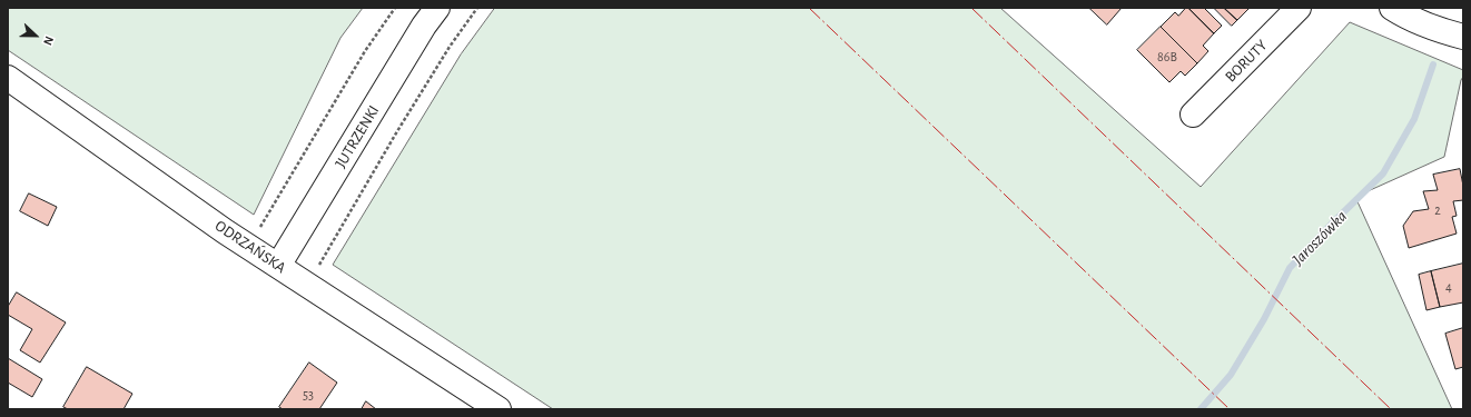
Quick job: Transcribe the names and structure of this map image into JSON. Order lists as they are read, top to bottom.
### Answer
{
  "streets": {
    "street": ["BORUTY", "JUTRZENKI", "ODRZAŃSKA"]
  },
  "crossings": [
    ["JUTRZENKI", "ODRZAŃSKA"]
  ],
  "water": ["Jaroszówka"],
  "house_numbers": [
    "86B",
    "2",
    "4",
    "53"
  ],
  "north": "right"
}
